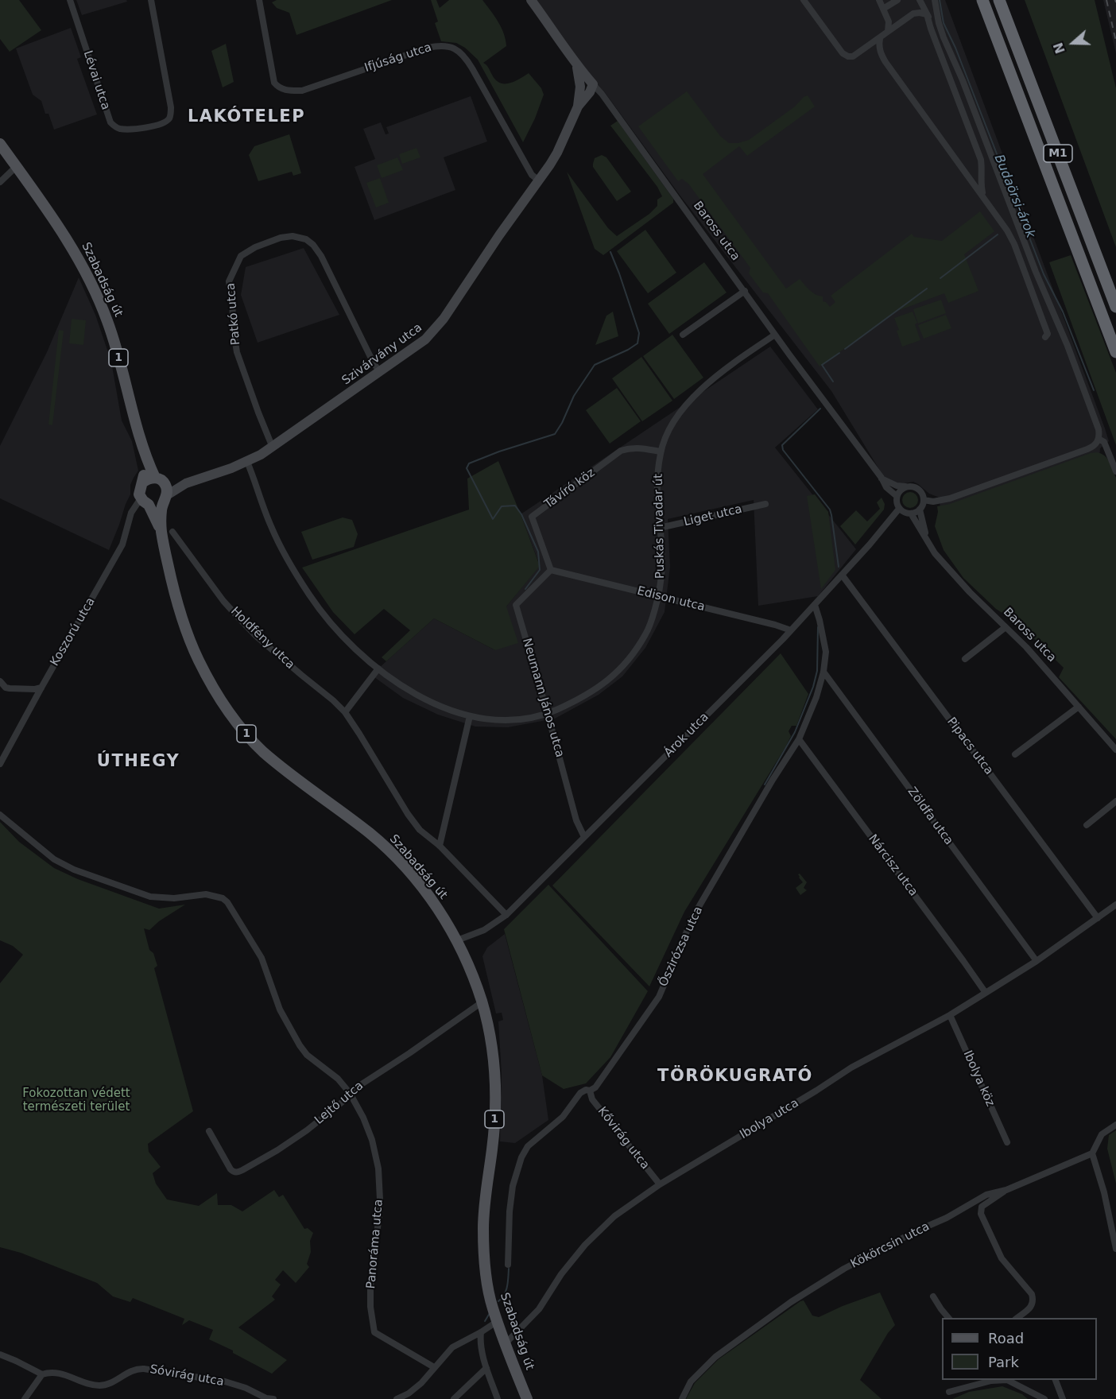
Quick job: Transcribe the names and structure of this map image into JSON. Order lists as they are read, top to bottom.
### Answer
{
  "streets": {
    "highway": ["M1"],
    "main road": ["Szabadság út", "1"],
    "street": [
      "Ifjúság utca",
      "Lévai utca",
      "Baross utca",
      "Patkó utca",
      "Szivárvány utca",
      "Távíró köz",
      "Liget utca",
      "Puskás Tivadar út",
      "Edison utca",
      "Koszorú utca",
      "Holdfény utca",
      "Neumann János utca",
      "Árok utca",
      "Pipacs utca",
      "Zöldfa utca",
      "Nárcisz utca",
      "Őszirózsa utca",
      "Ibolya köz",
      "Lejtő utca",
      "Ibolya utca",
      "Kővirág utca",
      "Panoráma utca",
      "Kökörcsin utca",
      "Sóvirág utca"
    ]
  },
  "crossings": [
    ["Ifjúság utca", "Szivárvány utca"],
    ["Baross utca", "Szivárvány utca"],
    ["Baross utca", "Puskás Tivadar út"],
    ["Baross utca", "Árok utca"],
    ["Szabadság út", "Szivárvány utca"],
    ["Szabadság út", "Koszorú utca"],
    ["Szabadság út", "Holdfény utca"],
    ["Szabadság út", "Árok utca"],
    ["Szabadság út", "Lejtő utca"],
    ["Szabadság út", "Ibolya utca"],
    ["Patkó utca", "Szivárvány utca"],
    ["Szivárvány utca", "Puskás Tivadar út"],
    ["Szivárvány utca", "Koszorú utca"],
    ["Távíró köz", "Puskás Tivadar út"],
    ["Távíró köz", "Edison utca"],
    ["Távíró köz", "Neumann János utca"],
    ["Liget utca", "Puskás Tivadar út"],
    ["Puskás Tivadar út", "Edison utca"],
    ["Puskás Tivadar út", "Neumann János utca"],
    ["Edison utca", "Neumann János utca"],
    ["Edison utca", "Árok utca"],
    ["Holdfény utca", "Árok utca"],
    ["Neumann János utca", "Árok utca"],
    ["Árok utca", "Pipacs utca"],
    ["Árok utca", "Őszirózsa utca"],
    ["Pipacs utca", "Ibolya utca"],
    ["Zöldfa utca", "Őszirózsa utca"],
    ["Zöldfa utca", "Ibolya utca"],
    ["Nárcisz utca", "Őszirózsa utca"],
    ["Nárcisz utca", "Ibolya utca"],
    ["Őszirózsa utca", "Kővirág utca"],
    ["Ibolya köz", "Ibolya utca"],
    ["Lejtő utca", "Panoráma utca"],
    ["Ibolya utca", "Kővirág utca"]
  ],
  "districts": ["LAKÓTELEP", "ÚTHEGY", "TÖRÖKUGRATÓ"],
  "water": ["Budaörsi-árok"],
  "parks": ["Fokozottan védett természeti terület"],
  "legend": ["Road", "Park"],
  "north": "left"
}
